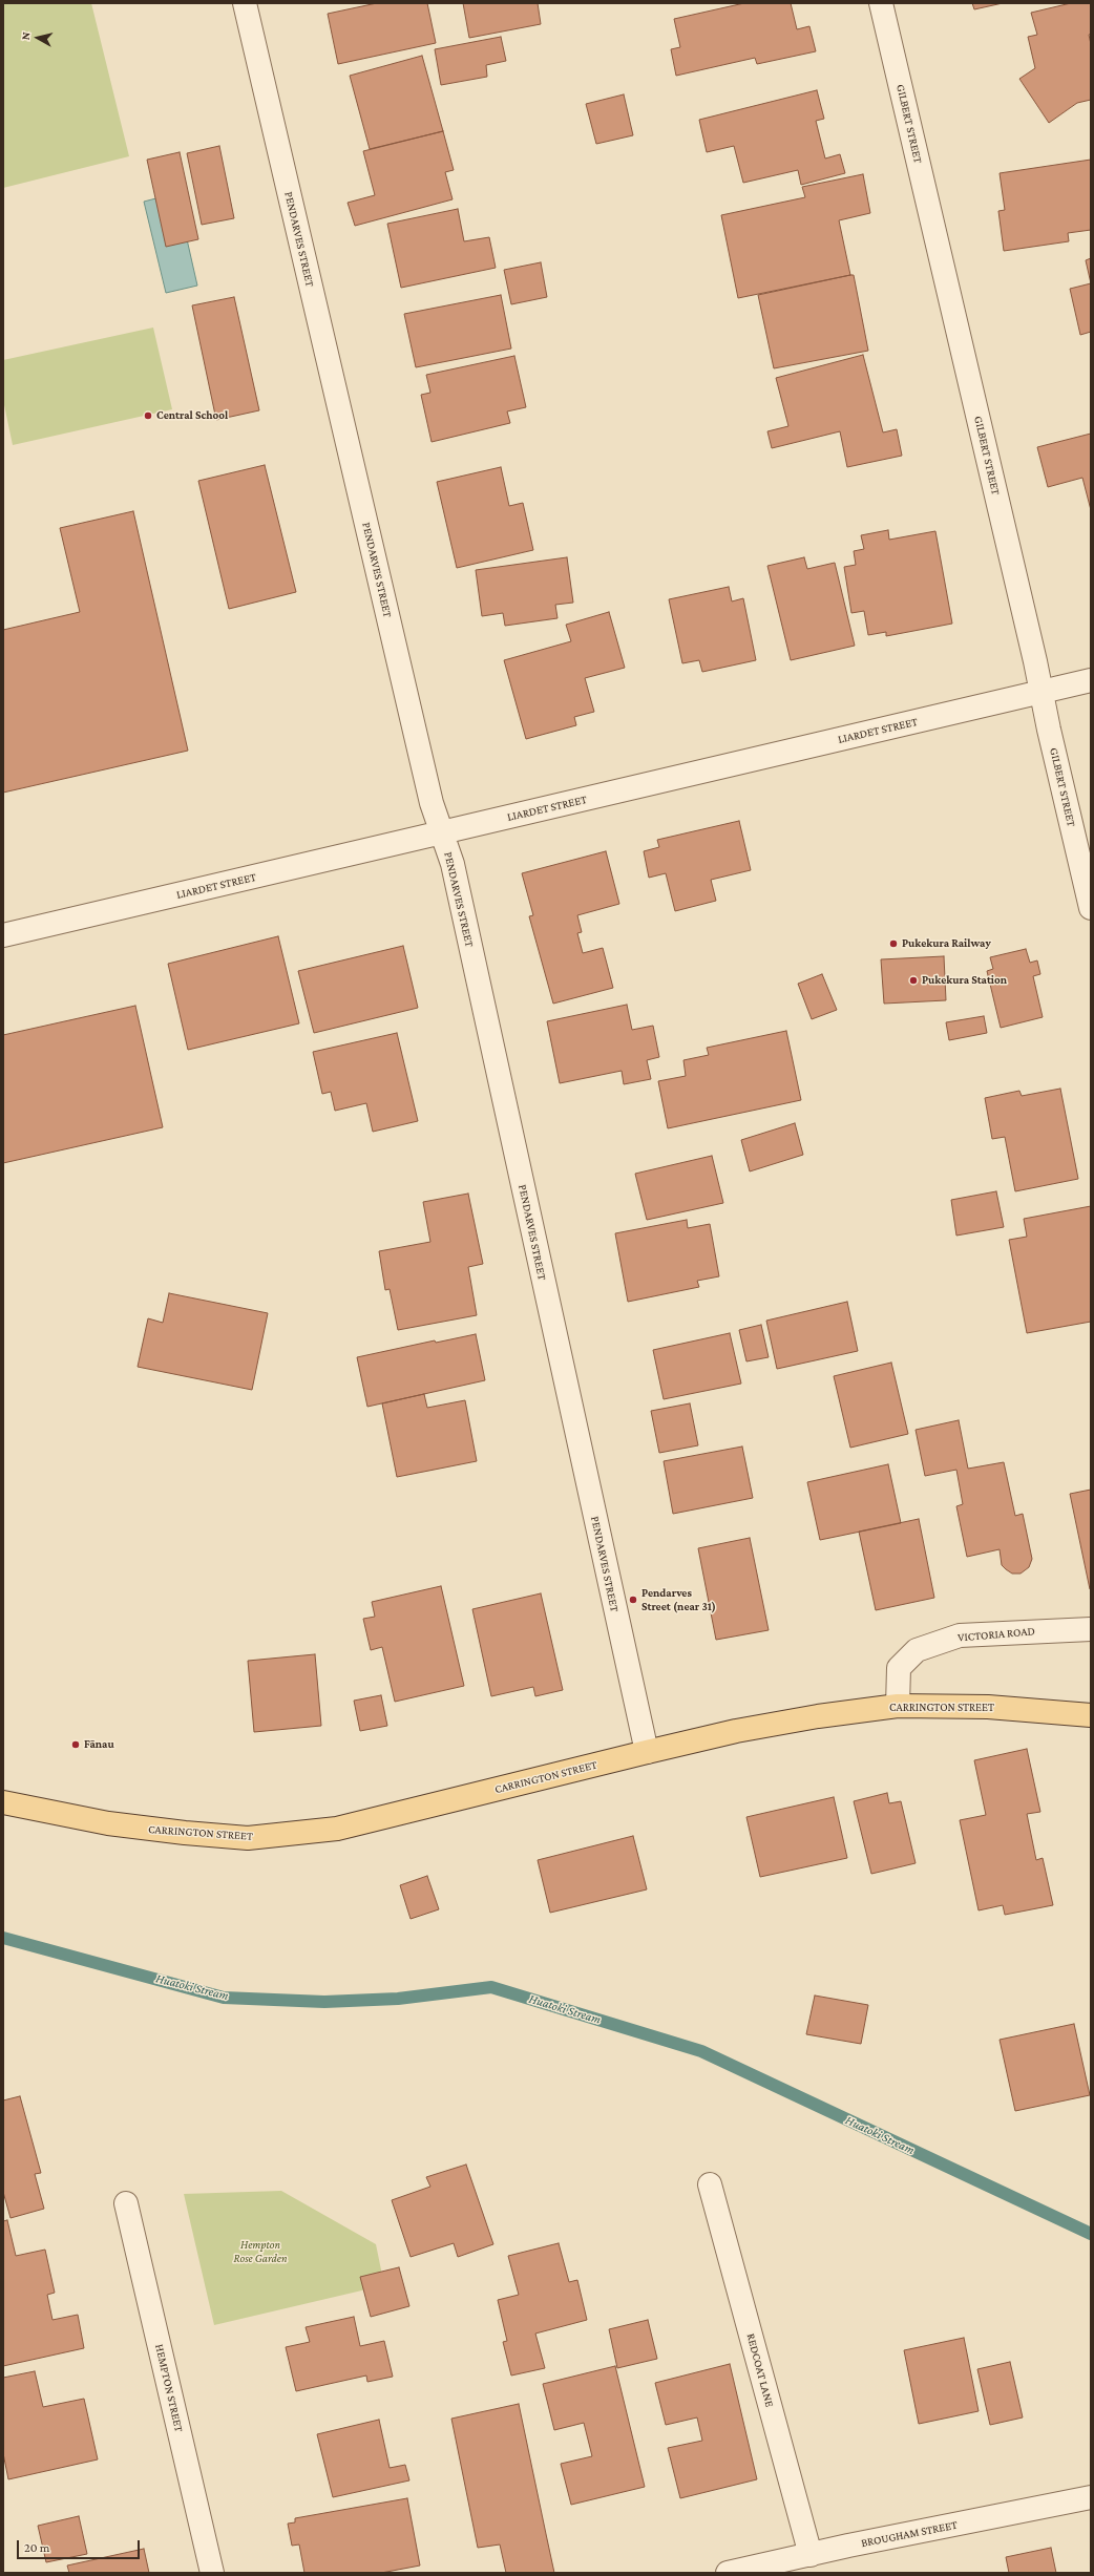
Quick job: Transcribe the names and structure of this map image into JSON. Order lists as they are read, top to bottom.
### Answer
{
  "streets": {
    "main road": ["CARRINGTON STREET"],
    "street": [
      "GILBERT STREET",
      "PENDARVES STREET",
      "LIARDET STREET",
      "VICTORIA ROAD",
      "REDCOAT LANE",
      "HEMPTON STREET",
      "BROUGHAM STREET"
    ]
  },
  "crossings": [
    ["GILBERT STREET", "LIARDET STREET"],
    ["PENDARVES STREET", "LIARDET STREET"],
    ["PENDARVES STREET", "CARRINGTON STREET"],
    ["VICTORIA ROAD", "CARRINGTON STREET"],
    ["REDCOAT LANE", "BROUGHAM STREET"]
  ],
  "water": ["Huatoki Stream"],
  "parks": ["Hempton Rose Garden"],
  "places": [
    "Central School",
    "Pukekura Railway",
    "Pukekura Station",
    "Pendarves Street (near 31)",
    "Fānau"
  ],
  "scale_bar": "20 m",
  "north": "left"
}
